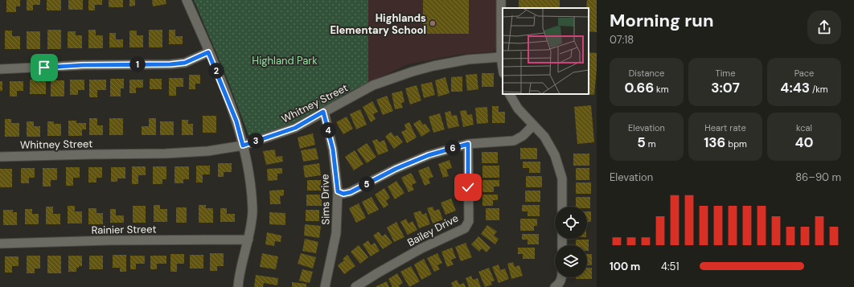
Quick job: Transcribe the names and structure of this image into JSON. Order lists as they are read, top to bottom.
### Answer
{
  "streets": {
    "street": [
      "Whitney Street",
      "Sims Drive",
      "Rainier Street",
      "Bailey Drive"
    ]
  },
  "crossings": [
    ["Whitney Street", "Sims Drive"]
  ],
  "parks": ["Highland Park"],
  "places": ["Highlands Elementary School"],
  "page": {
    "heading": ["Morning run", "07:18"],
    "stats": [
      ["Distance", "0.66 km"],
      ["Time", "3:07"],
      ["Pace", "4:43 /km"],
      ["Elevation", "5 m"],
      ["Heart rate", "136 bpm"],
      ["kcal", "40"]
    ],
    "pins": [
      "1",
      "2",
      "4",
      "3",
      "6",
      "5"
    ],
    "chart": ["Elevation", "86–90 m"],
    "list": [
      {
        "name": "100 m",
        "note": "4:51"
      }
    ]
  }
}
